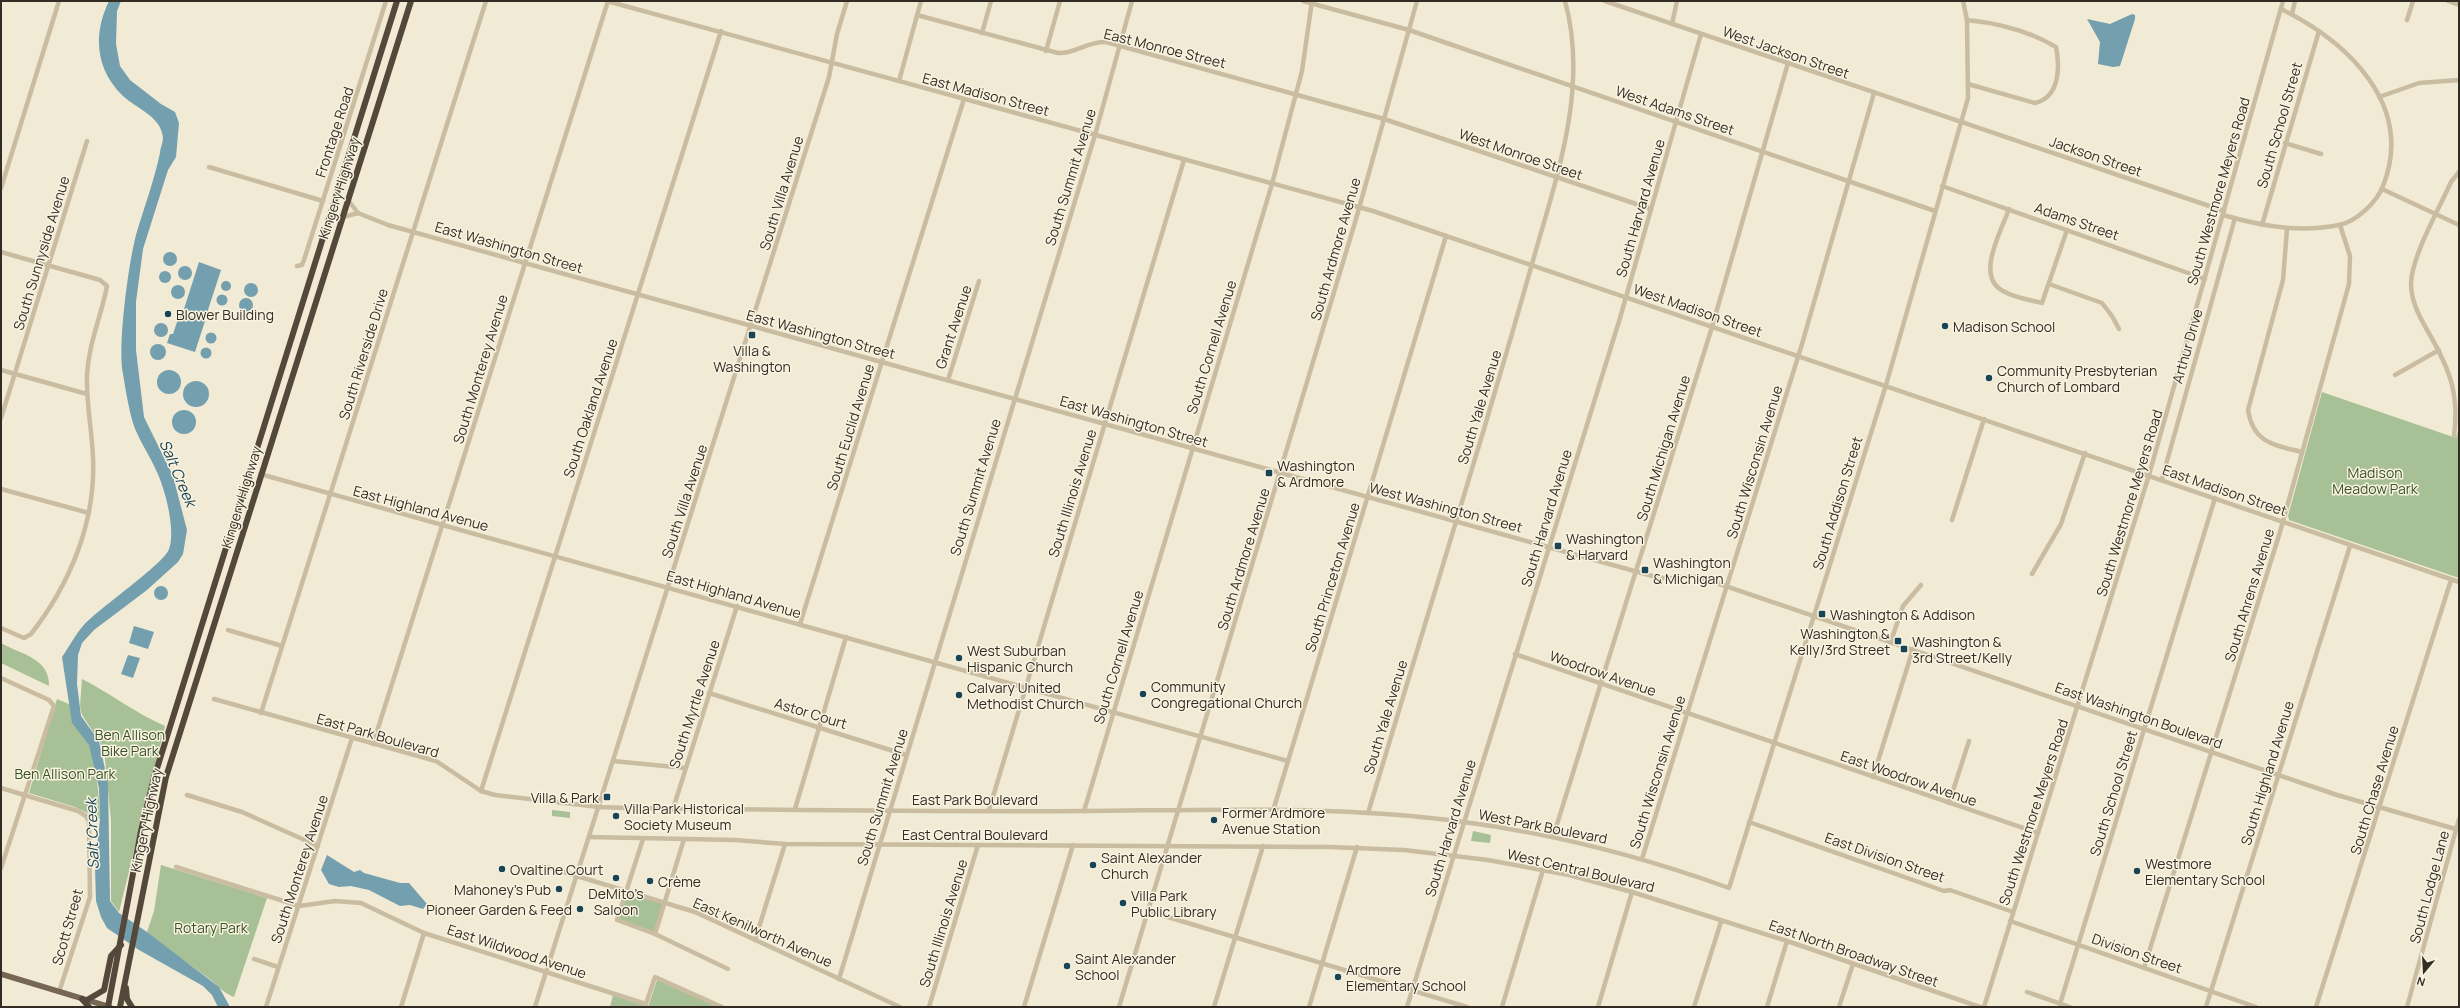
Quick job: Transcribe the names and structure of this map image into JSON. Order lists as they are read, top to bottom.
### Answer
{
  "streets": {
    "highway": ["Kingery Highway"],
    "street": [
      "East Monroe Street",
      "West Jackson Street",
      "East Madison Street",
      "West Adams Street",
      "South School Street",
      "Frontage Road",
      "West Monroe Street",
      "Jackson Street",
      "South Summit Avenue",
      "South Westmore Meyers Road",
      "South Villa Avenue",
      "South Harvard Avenue",
      "Adams Street",
      "East Washington Street",
      "South Ardmore Avenue",
      "South Sunnyside Avenue",
      "West Madison Street",
      "Grant Avenue",
      "Arthur Drive",
      "South Cornell Avenue",
      "South Riverside Drive",
      "South Monterey Avenue",
      "South Yale Avenue",
      "South Oakland Avenue",
      "South Euclid Avenue",
      "South Michigan Avenue",
      "South Wisconsin Avenue",
      "South Illinois Avenue",
      "South Addison Street",
      "West Washington Street",
      "East Highland Avenue",
      "South Princeton Avenue",
      "South Ahrens Avenue",
      "Woodrow Avenue",
      "South Myrtle Avenue",
      "Astor Court",
      "East Washington Boulevard",
      "East Park Boulevard",
      "South Highland Avenue",
      "East Woodrow Avenue",
      "South Chase Avenue",
      "West Park Boulevard",
      "East Central Boulevard",
      "East Division Street",
      "West Central Boulevard",
      "South Lodge Lane",
      "Scott Street",
      "East Kenilworth Avenue",
      "East Wildwood Avenue",
      "East North Broadway Street",
      "Division Street"
    ]
  },
  "crossings": [
    ["East Monroe Street", "West Monroe Street"],
    ["East Monroe Street", "South Summit Avenue"],
    ["East Monroe Street", "South Ardmore Avenue"],
    ["East Monroe Street", "South Cornell Avenue"],
    ["West Jackson Street", "Jackson Street"],
    ["West Jackson Street", "South Harvard Avenue"],
    ["West Jackson Street", "South Michigan Avenue"],
    ["West Jackson Street", "South Wisconsin Avenue"],
    ["West Jackson Street", "South Addison Street"],
    ["East Madison Street", "South School Street"],
    ["East Madison Street", "South Summit Avenue"],
    ["East Madison Street", "South Westmore Meyers Road"],
    ["East Madison Street", "South Villa Avenue"],
    ["East Madison Street", "South Ardmore Avenue"],
    ["East Madison Street", "West Madison Street"],
    ["East Madison Street", "Arthur Drive"],
    ["East Madison Street", "South Cornell Avenue"],
    ["East Madison Street", "South Monterey Avenue"],
    ["East Madison Street", "South Oakland Avenue"],
    ["East Madison Street", "South Euclid Avenue"],
    ["East Madison Street", "South Illinois Avenue"],
    ["East Madison Street", "South Ahrens Avenue"],
    ["East Madison Street", "South Highland Avenue"],
    ["East Madison Street", "South Chase Avenue"],
    ["West Adams Street", "South Harvard Avenue"],
    ["West Adams Street", "South Ardmore Avenue"],
    ["West Adams Street", "South Cornell Avenue"],
    ["West Adams Street", "South Yale Avenue"],
    ["West Adams Street", "South Michigan Avenue"],
    ["West Adams Street", "South Wisconsin Avenue"],
    ["West Adams Street", "South Addison Street"],
    ["South School Street", "Jackson Street"],
    ["South School Street", "East Washington Boulevard"],
    ["South School Street", "Division Street"],
    ["West Monroe Street", "South Harvard Avenue"],
    ["West Monroe Street", "South Ardmore Avenue"],
    ["West Monroe Street", "South Yale Avenue"],
    ["Jackson Street", "South Westmore Meyers Road"],
    ["Jackson Street", "Arthur Drive"],
    ["Jackson Street", "South Addison Street"],
    ["Jackson Street", "South Ahrens Avenue"],
    ["South Summit Avenue", "East Washington Street"],
    ["South Summit Avenue", "East Highland Avenue"],
    ["South Summit Avenue", "Astor Court"],
    ["South Summit Avenue", "East Park Boulevard"],
    ["South Summit Avenue", "East Central Boulevard"],
    ["South Summit Avenue", "East Kenilworth Avenue"],
    ["Kingery Highway", "East Highland Avenue"],
    ["South Westmore Meyers Road", "Adams Street"],
    ["South Westmore Meyers Road", "East Washington Boulevard"],
    ["South Westmore Meyers Road", "East Woodrow Avenue"],
    ["South Westmore Meyers Road", "East Division Street"],
    ["South Westmore Meyers Road", "Division Street"],
    ["South Villa Avenue", "East Washington Street"],
    ["South Villa Avenue", "East Highland Avenue"],
    ["South Villa Avenue", "East Park Boulevard"],
    ["South Villa Avenue", "East Central Boulevard"],
    ["South Villa Avenue", "East Kenilworth Avenue"],
    ["South Villa Avenue", "East Wildwood Avenue"],
    ["South Harvard Avenue", "West Madison Street"],
    ["South Harvard Avenue", "West Washington Street"],
    ["South Harvard Avenue", "Woodrow Avenue"],
    ["South Harvard Avenue", "West Park Boulevard"],
    ["South Harvard Avenue", "West Central Boulevard"],
    ["Adams Street", "South Addison Street"],
    ["East Washington Street", "South Ardmore Avenue"],
    ["East Washington Street", "Grant Avenue"],
    ["East Washington Street", "South Cornell Avenue"],
    ["East Washington Street", "South Riverside Drive"],
    ["East Washington Street", "South Monterey Avenue"],
    ["East Washington Street", "South Oakland Avenue"],
    ["East Washington Street", "South Euclid Avenue"],
    ["East Washington Street", "South Illinois Avenue"],
    ["East Washington Street", "West Washington Street"],
    ["South Ardmore Avenue", "West Madison Street"],
    ["South Ardmore Avenue", "West Washington Street"],
    ["South Ardmore Avenue", "East Highland Avenue"],
    ["South Ardmore Avenue", "East Park Boulevard"],
    ["South Ardmore Avenue", "West Park Boulevard"],
    ["South Ardmore Avenue", "East Central Boulevard"],
    ["South Ardmore Avenue", "West Central Boulevard"],
    ["West Madison Street", "South Yale Avenue"],
    ["West Madison Street", "South Michigan Avenue"],
    ["West Madison Street", "South Wisconsin Avenue"],
    ["West Madison Street", "South Addison Street"],
    ["West Madison Street", "South Princeton Avenue"],
    ["South Cornell Avenue", "East Highland Avenue"],
    ["South Cornell Avenue", "East Park Boulevard"],
    ["South Riverside Drive", "East Highland Avenue"],
    ["South Riverside Drive", "East Park Boulevard"],
    ["South Monterey Avenue", "East Highland Avenue"],
    ["South Monterey Avenue", "East Park Boulevard"],
    ["South Monterey Avenue", "East Wildwood Avenue"],
    ["South Yale Avenue", "West Washington Street"],
    ["South Yale Avenue", "West Park Boulevard"],
    ["South Oakland Avenue", "East Highland Avenue"],
    ["South Oakland Avenue", "East Park Boulevard"],
    ["South Euclid Avenue", "East Highland Avenue"],
    ["South Michigan Avenue", "West Washington Street"],
    ["South Michigan Avenue", "Woodrow Avenue"],
    ["South Michigan Avenue", "West Park Boulevard"],
    ["South Wisconsin Avenue", "West Washington Street"],
    ["South Wisconsin Avenue", "Woodrow Avenue"],
    ["South Wisconsin Avenue", "West Park Boulevard"],
    ["South Illinois Avenue", "East Highland Avenue"],
    ["South Illinois Avenue", "East Park Boulevard"],
    ["South Illinois Avenue", "East Central Boulevard"],
    ["South Addison Street", "West Washington Street"],
    ["South Addison Street", "Woodrow Avenue"],
    ["South Addison Street", "East Washington Boulevard"],
    ["South Addison Street", "East Woodrow Avenue"],
    ["South Addison Street", "West Park Boulevard"],
    ["South Addison Street", "East Division Street"],
    ["West Washington Street", "South Princeton Avenue"],
    ["West Washington Street", "East Washington Boulevard"],
    ["East Highland Avenue", "South Princeton Avenue"],
    ["East Highland Avenue", "South Myrtle Avenue"],
    ["South Princeton Avenue", "West Park Boulevard"],
    ["South Ahrens Avenue", "East Washington Boulevard"],
    ["South Ahrens Avenue", "Division Street"],
    ["Woodrow Avenue", "East Woodrow Avenue"],
    ["South Myrtle Avenue", "Astor Court"],
    ["South Myrtle Avenue", "East Park Boulevard"],
    ["East Washington Boulevard", "South Highland Avenue"],
    ["East Washington Boulevard", "South Chase Avenue"],
    ["East Washington Boulevard", "South Lodge Lane"],
    ["East Park Boulevard", "West Park Boulevard"],
    ["South Highland Avenue", "Division Street"],
    ["East Central Boulevard", "West Central Boulevard"],
    ["West Central Boulevard", "East North Broadway Street"]
  ],
  "water": ["Salt Creek"],
  "parks": [
    "Madison Meadow Park",
    "Ben Allison Bike Park",
    "Ben Allison Park",
    "Rotary Park"
  ],
  "places": {
    "other": [
      "Blower Building",
      "Madison School",
      "Community Presbyterian Church of Lombard",
      "West Suburban Hispanic Church",
      "Community Congregational Church",
      "Calvary United Methodist Church",
      "Villa Park Historical Society Museum",
      "Former Ardmore Avenue Station",
      "Saint Alexander Church",
      "Ovaltine Court",
      "Westmore Elementary School",
      "DeMito’s Saloon",
      "Crème",
      "Mahoney’s Pub",
      "Villa Park Public Library",
      "Pioneer Garden & Feed",
      "Saint Alexander School",
      "Ardmore Elementary School"
    ],
    "transit": [
      "Villa & Washington",
      "Washington & Ardmore",
      "Washington & Harvard",
      "Washington & Michigan",
      "Washington & Addison",
      "Washington & Kelly/3rd Street",
      "Washington & 3rd Street/Kelly",
      "Villa & Park"
    ]
  },
  "north": "bottom"
}
